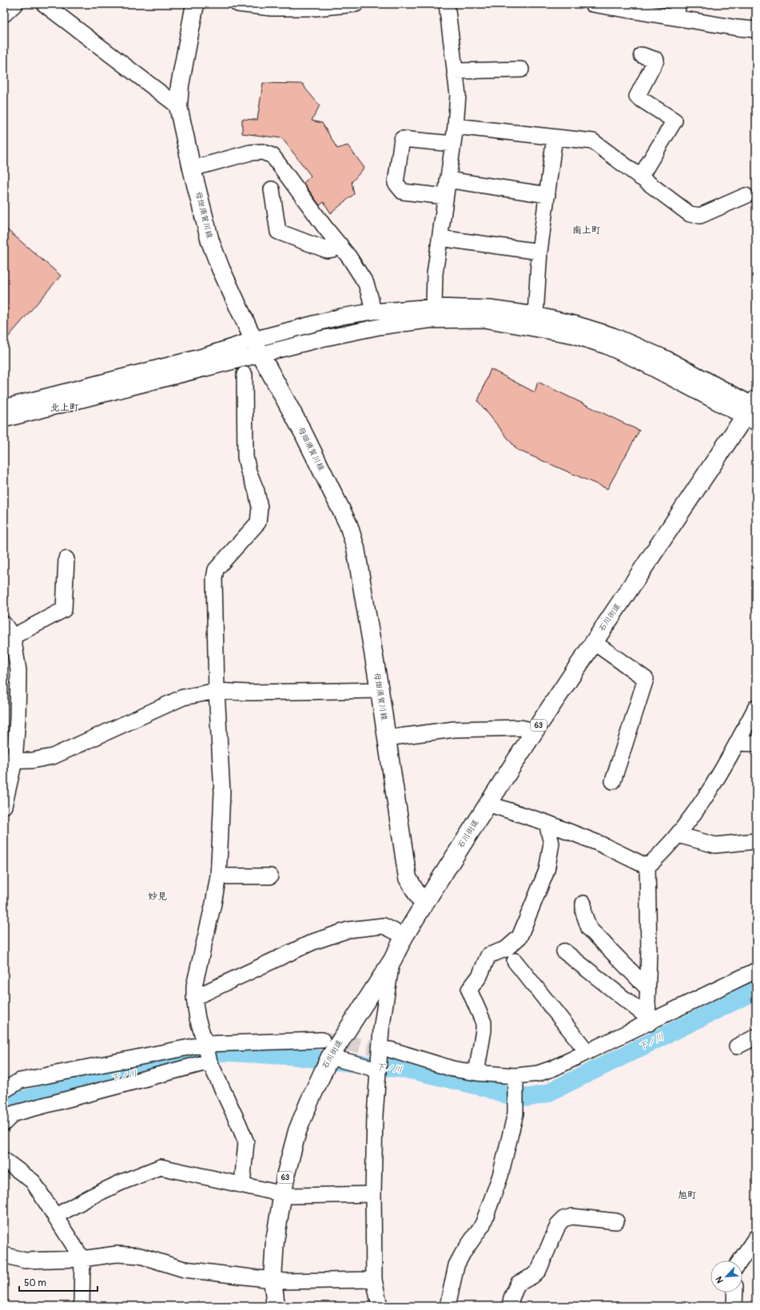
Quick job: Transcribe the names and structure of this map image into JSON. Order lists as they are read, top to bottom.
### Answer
{
  "streets": {
    "main road": ["母畑須賀川線", "石川街道", "63"]
  },
  "crossings": [
    ["母畑須賀川線", "石川街道"]
  ],
  "districts": [
    "南上町",
    "北上町",
    "妙見",
    "旭町"
  ],
  "water": ["下ノ川"],
  "scale_bar": "50 m",
  "north": "bottom left"
}
